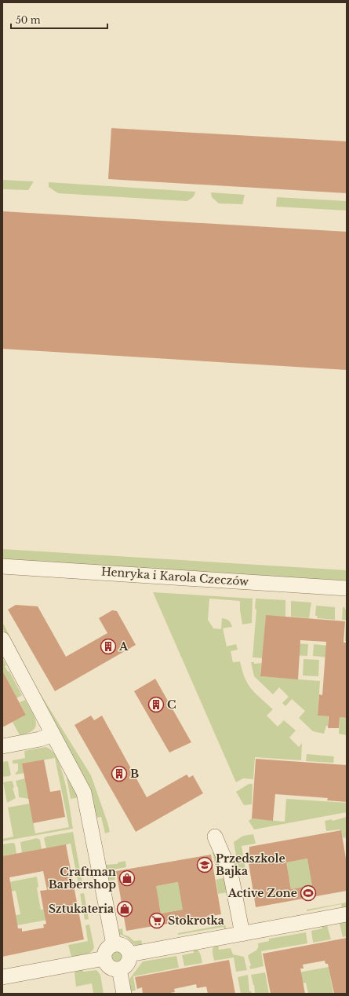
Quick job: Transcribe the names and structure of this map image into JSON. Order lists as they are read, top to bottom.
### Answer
{
  "streets": {
    "street": ["Henryka i Karola Czeczów"]
  },
  "places": {
    "building": ["A", "C", "B"],
    "school or university": ["Przedszkole Bajka"],
    "shop": ["Craftman Barbershop", "Sztukateria"],
    "sports": ["Active Zone"],
    "supermarket": ["Stokrotka"]
  },
  "scale_bar": "50 m"
}
